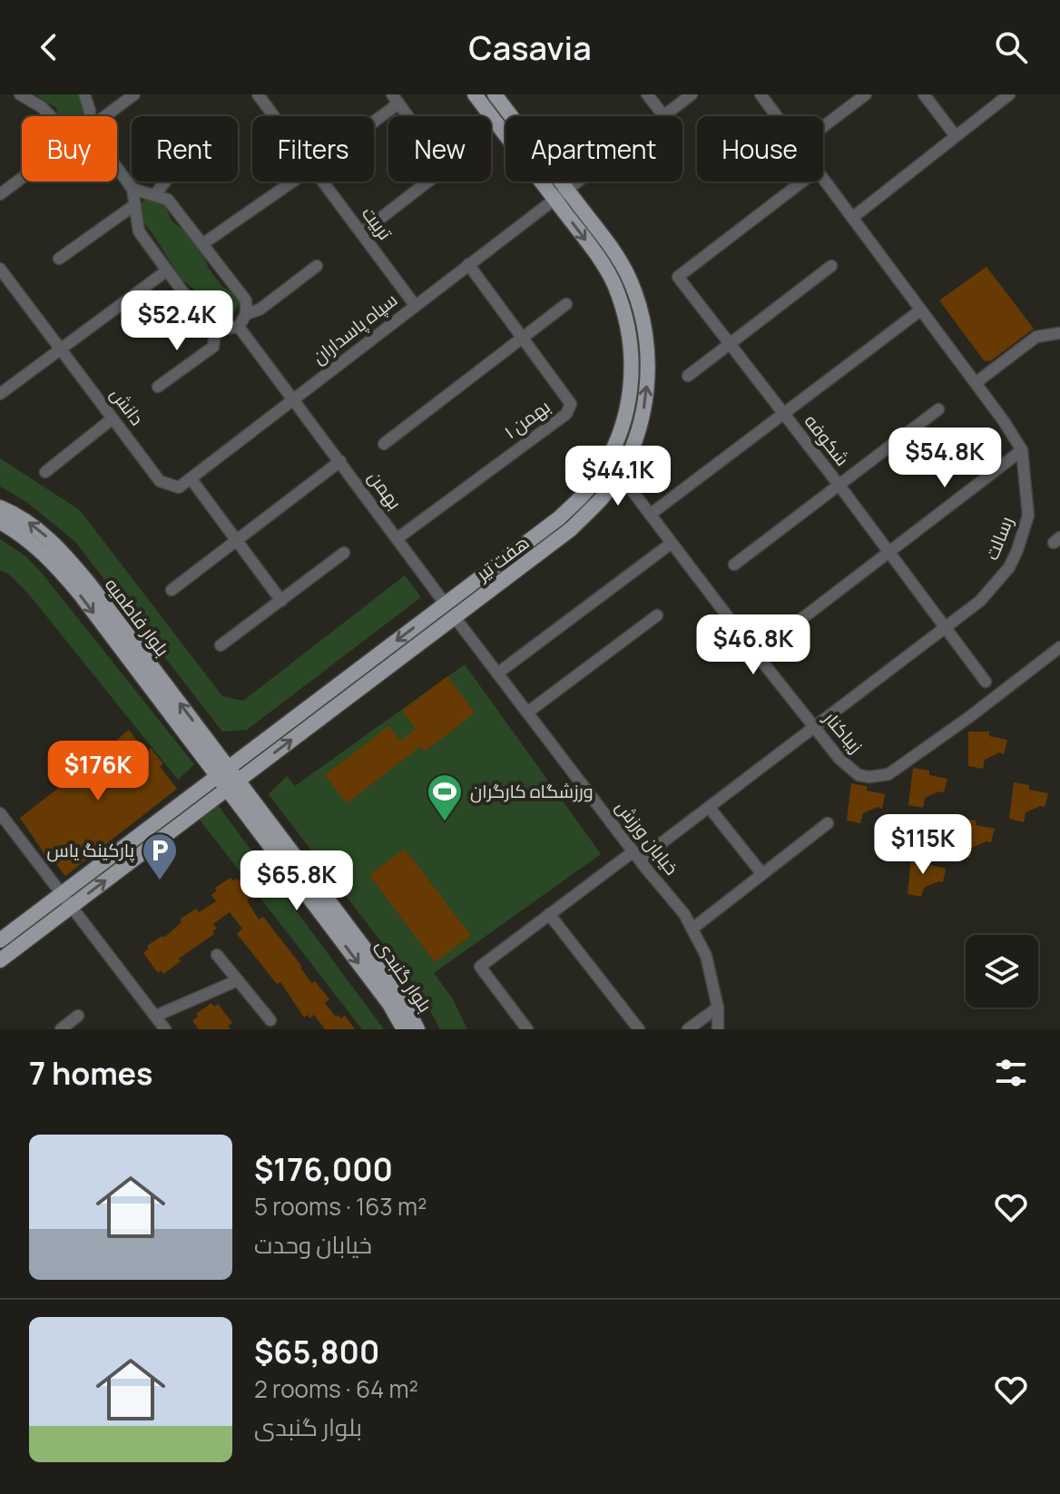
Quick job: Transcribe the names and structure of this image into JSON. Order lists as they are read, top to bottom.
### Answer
{
  "streets": {
    "main road": ["هفت تیر", "بلوار فاطمیه", "بلوار گنبدی"],
    "street": [
      "تربیت",
      "سپاه پاسداران",
      "دانش",
      "بهمن ۱",
      "شکوفه",
      "بهمن",
      "رسالت",
      "زیباکنار",
      "خیابان ورزش"
    ]
  },
  "crossings": [
    ["تربیت", "سپاه پاسداران"],
    ["سپاه پاسداران", "دانش"],
    ["سپاه پاسداران", "بهمن ۱"],
    ["سپاه پاسداران", "بهمن"],
    ["سپاه پاسداران", "هفت تیر"],
    ["بهمن ۱", "بهمن"],
    ["شکوفه", "رسالت"],
    ["بهمن", "هفت تیر"],
    ["بهمن", "خیابان ورزش"],
    ["رسالت", "زیباکنار"],
    ["رسالت", "خیابان ورزش"],
    ["هفت تیر", "بلوار فاطمیه"],
    ["هفت تیر", "خیابان ورزش"],
    ["هفت تیر", "بلوار گنبدی"],
    ["بلوار فاطمیه", "بلوار گنبدی"]
  ],
  "places": {
    "sports": ["ورزشگاه کارگران"],
    "parking": ["پارکینگ یاس"]
  },
  "page": {
    "header": "Casavia",
    "chip": [
      "Buy",
      "Rent",
      "Filters",
      "New",
      "Apartment",
      "House"
    ],
    "price": [
      "$52.4K",
      "$54.8K",
      "$44.1K",
      "$46.8K",
      "$176K",
      "$115K",
      "$65.8K"
    ],
    "heading": "7 homes",
    "list": [
      {
        "name": "$176,000",
        "note": "5 rooms · 163 m² · خیابان وحدت"
      },
      {
        "name": "$65,800",
        "note": "2 rooms · 64 m² · بلوار گنبدی"
      }
    ]
  }
}
